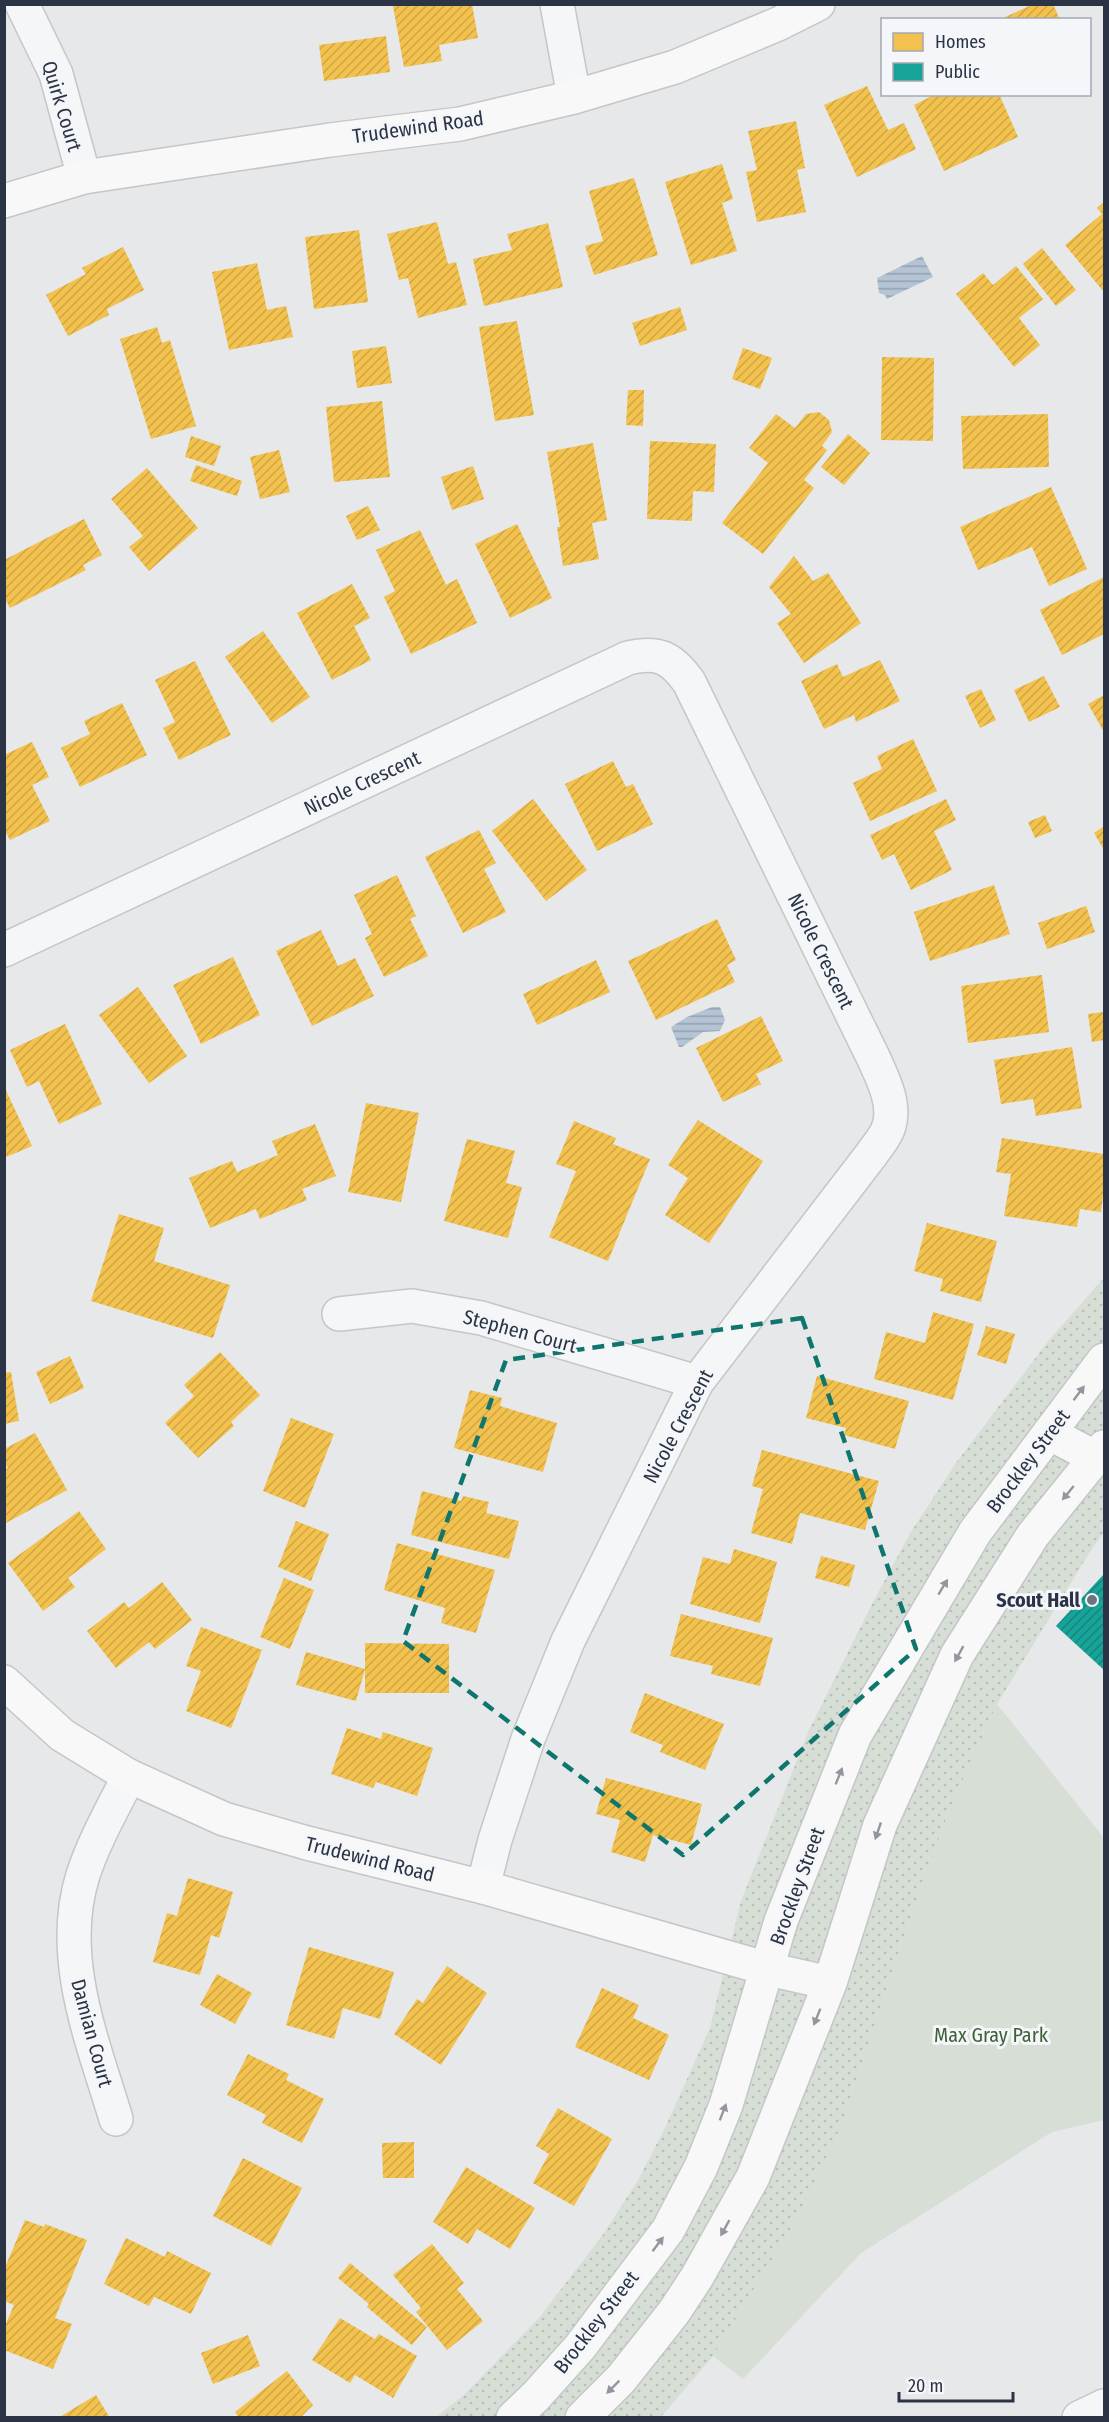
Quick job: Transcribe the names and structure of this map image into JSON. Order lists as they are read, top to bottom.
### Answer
{
  "streets": {
    "main road": ["Trudewind Road", "Brockley Street"],
    "street": [
      "Quirk Court",
      "Nicole Crescent",
      "Stephen Court",
      "Damian Court"
    ]
  },
  "crossings": [
    ["Quirk Court", "Trudewind Road"],
    ["Trudewind Road", "Nicole Crescent"],
    ["Trudewind Road", "Brockley Street"],
    ["Trudewind Road", "Damian Court"],
    ["Nicole Crescent", "Stephen Court"]
  ],
  "parks": ["Max Gray Park"],
  "places": ["Scout Hall"],
  "legend": ["Homes", "Public"],
  "scale_bar": "20 m"
}
